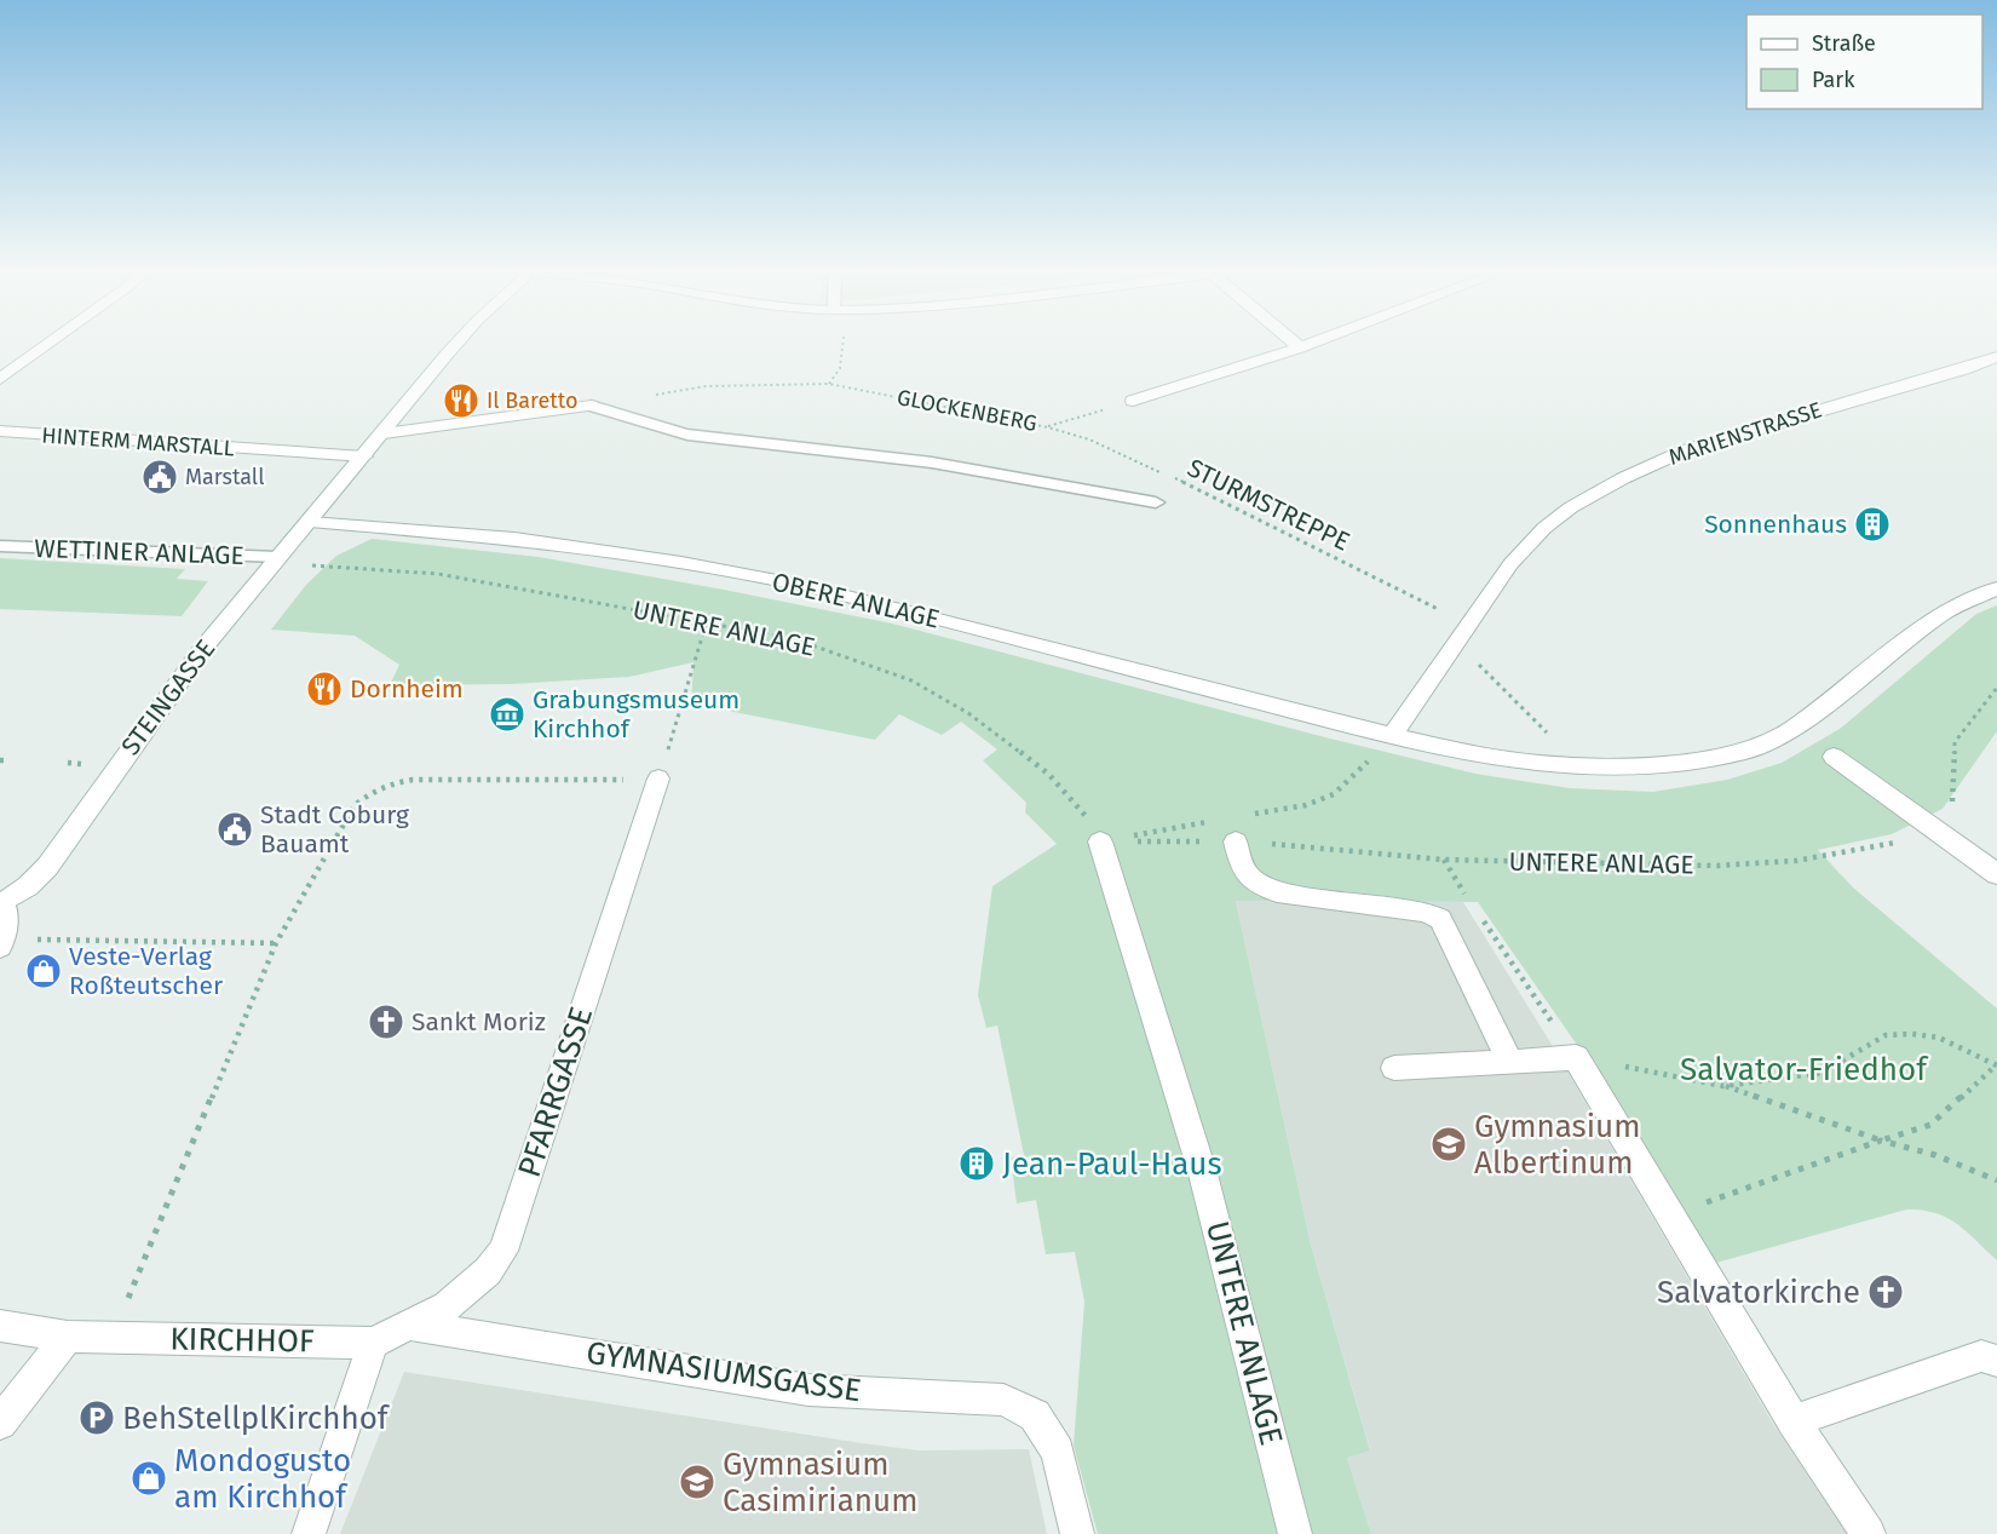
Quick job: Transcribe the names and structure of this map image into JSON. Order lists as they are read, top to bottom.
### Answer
{
  "streets": {
    "street": [
      "MARIENSTRASSE",
      "HINTERM MARSTALL",
      "OBERE ANLAGE",
      "UNTERE ANLAGE",
      "STEINGASSE",
      "PFARRGASSE",
      "KIRCHHOF",
      "GYMNASIUMSGASSE"
    ],
    "lane": ["WETTINER ANLAGE"],
    "path": ["GLOCKENBERG", "STURMSTREPPE"]
  },
  "crossings": [
    ["GLOCKENBERG", "STURMSTREPPE"],
    ["MARIENSTRASSE", "STURMSTREPPE"],
    ["MARIENSTRASSE", "OBERE ANLAGE"],
    ["HINTERM MARSTALL", "STEINGASSE"],
    ["WETTINER ANLAGE", "STEINGASSE"],
    ["OBERE ANLAGE", "STEINGASSE"],
    ["PFARRGASSE", "KIRCHHOF"],
    ["PFARRGASSE", "GYMNASIUMSGASSE"]
  ],
  "parks": ["Salvator-Friedhof"],
  "places": {
    "restaurant": ["Il Baretto", "Dornheim"],
    "public building": ["Marstall", "Stadt Coburg Bauamt"],
    "building": ["Sonnenhaus", "Jean-Paul-Haus"],
    "museum": ["Grabungsmuseum Kirchhof"],
    "shop": ["Veste-Verlag Roßteutscher", "Mondogusto am Kirchhof"],
    "church": ["Sankt Moriz", "Salvatorkirche"],
    "school or university": ["Gymnasium Albertinum", "Gymnasium Casimirianum"],
    "parking": ["BehStellplKirchhof"]
  },
  "legend": ["Straße", "Park"]
}
